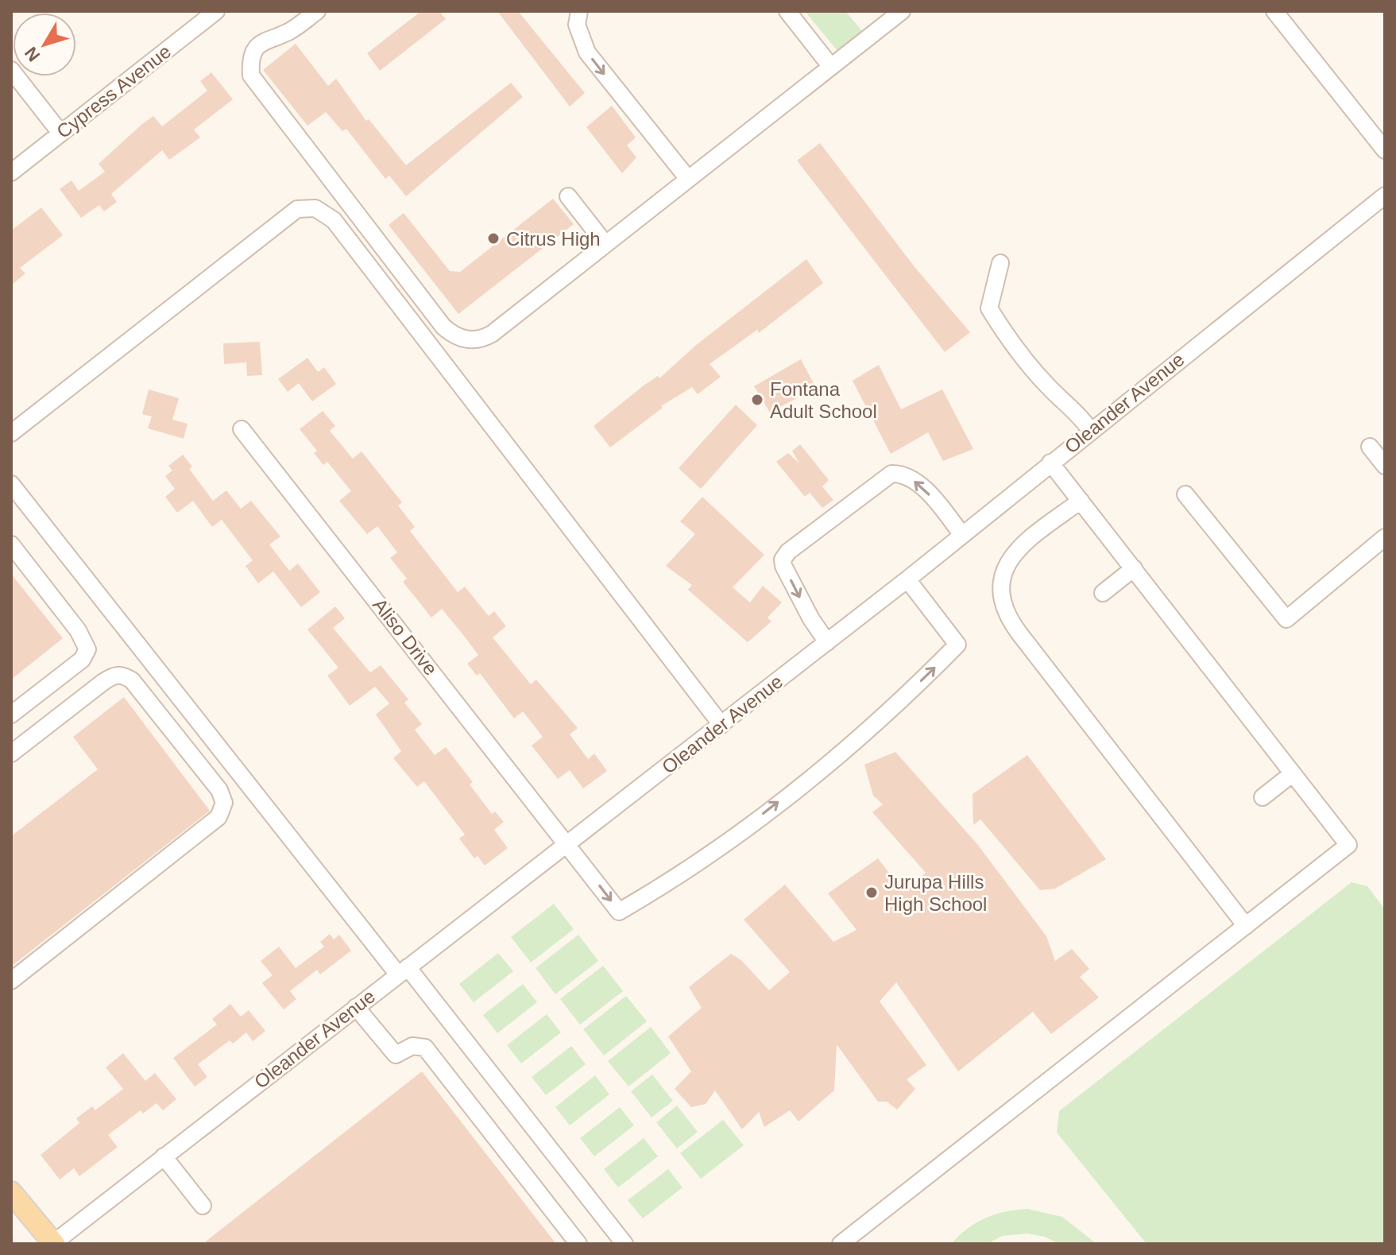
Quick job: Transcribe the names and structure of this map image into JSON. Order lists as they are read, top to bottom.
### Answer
{
  "streets": {
    "street": ["Cypress Avenue", "Oleander Avenue", "Aliso Drive"]
  },
  "crossings": [
    ["Oleander Avenue", "Aliso Drive"]
  ],
  "places": ["Citrus High", "Fontana Adult School", "Jurupa Hills High School"],
  "north": "bottom left"
}
